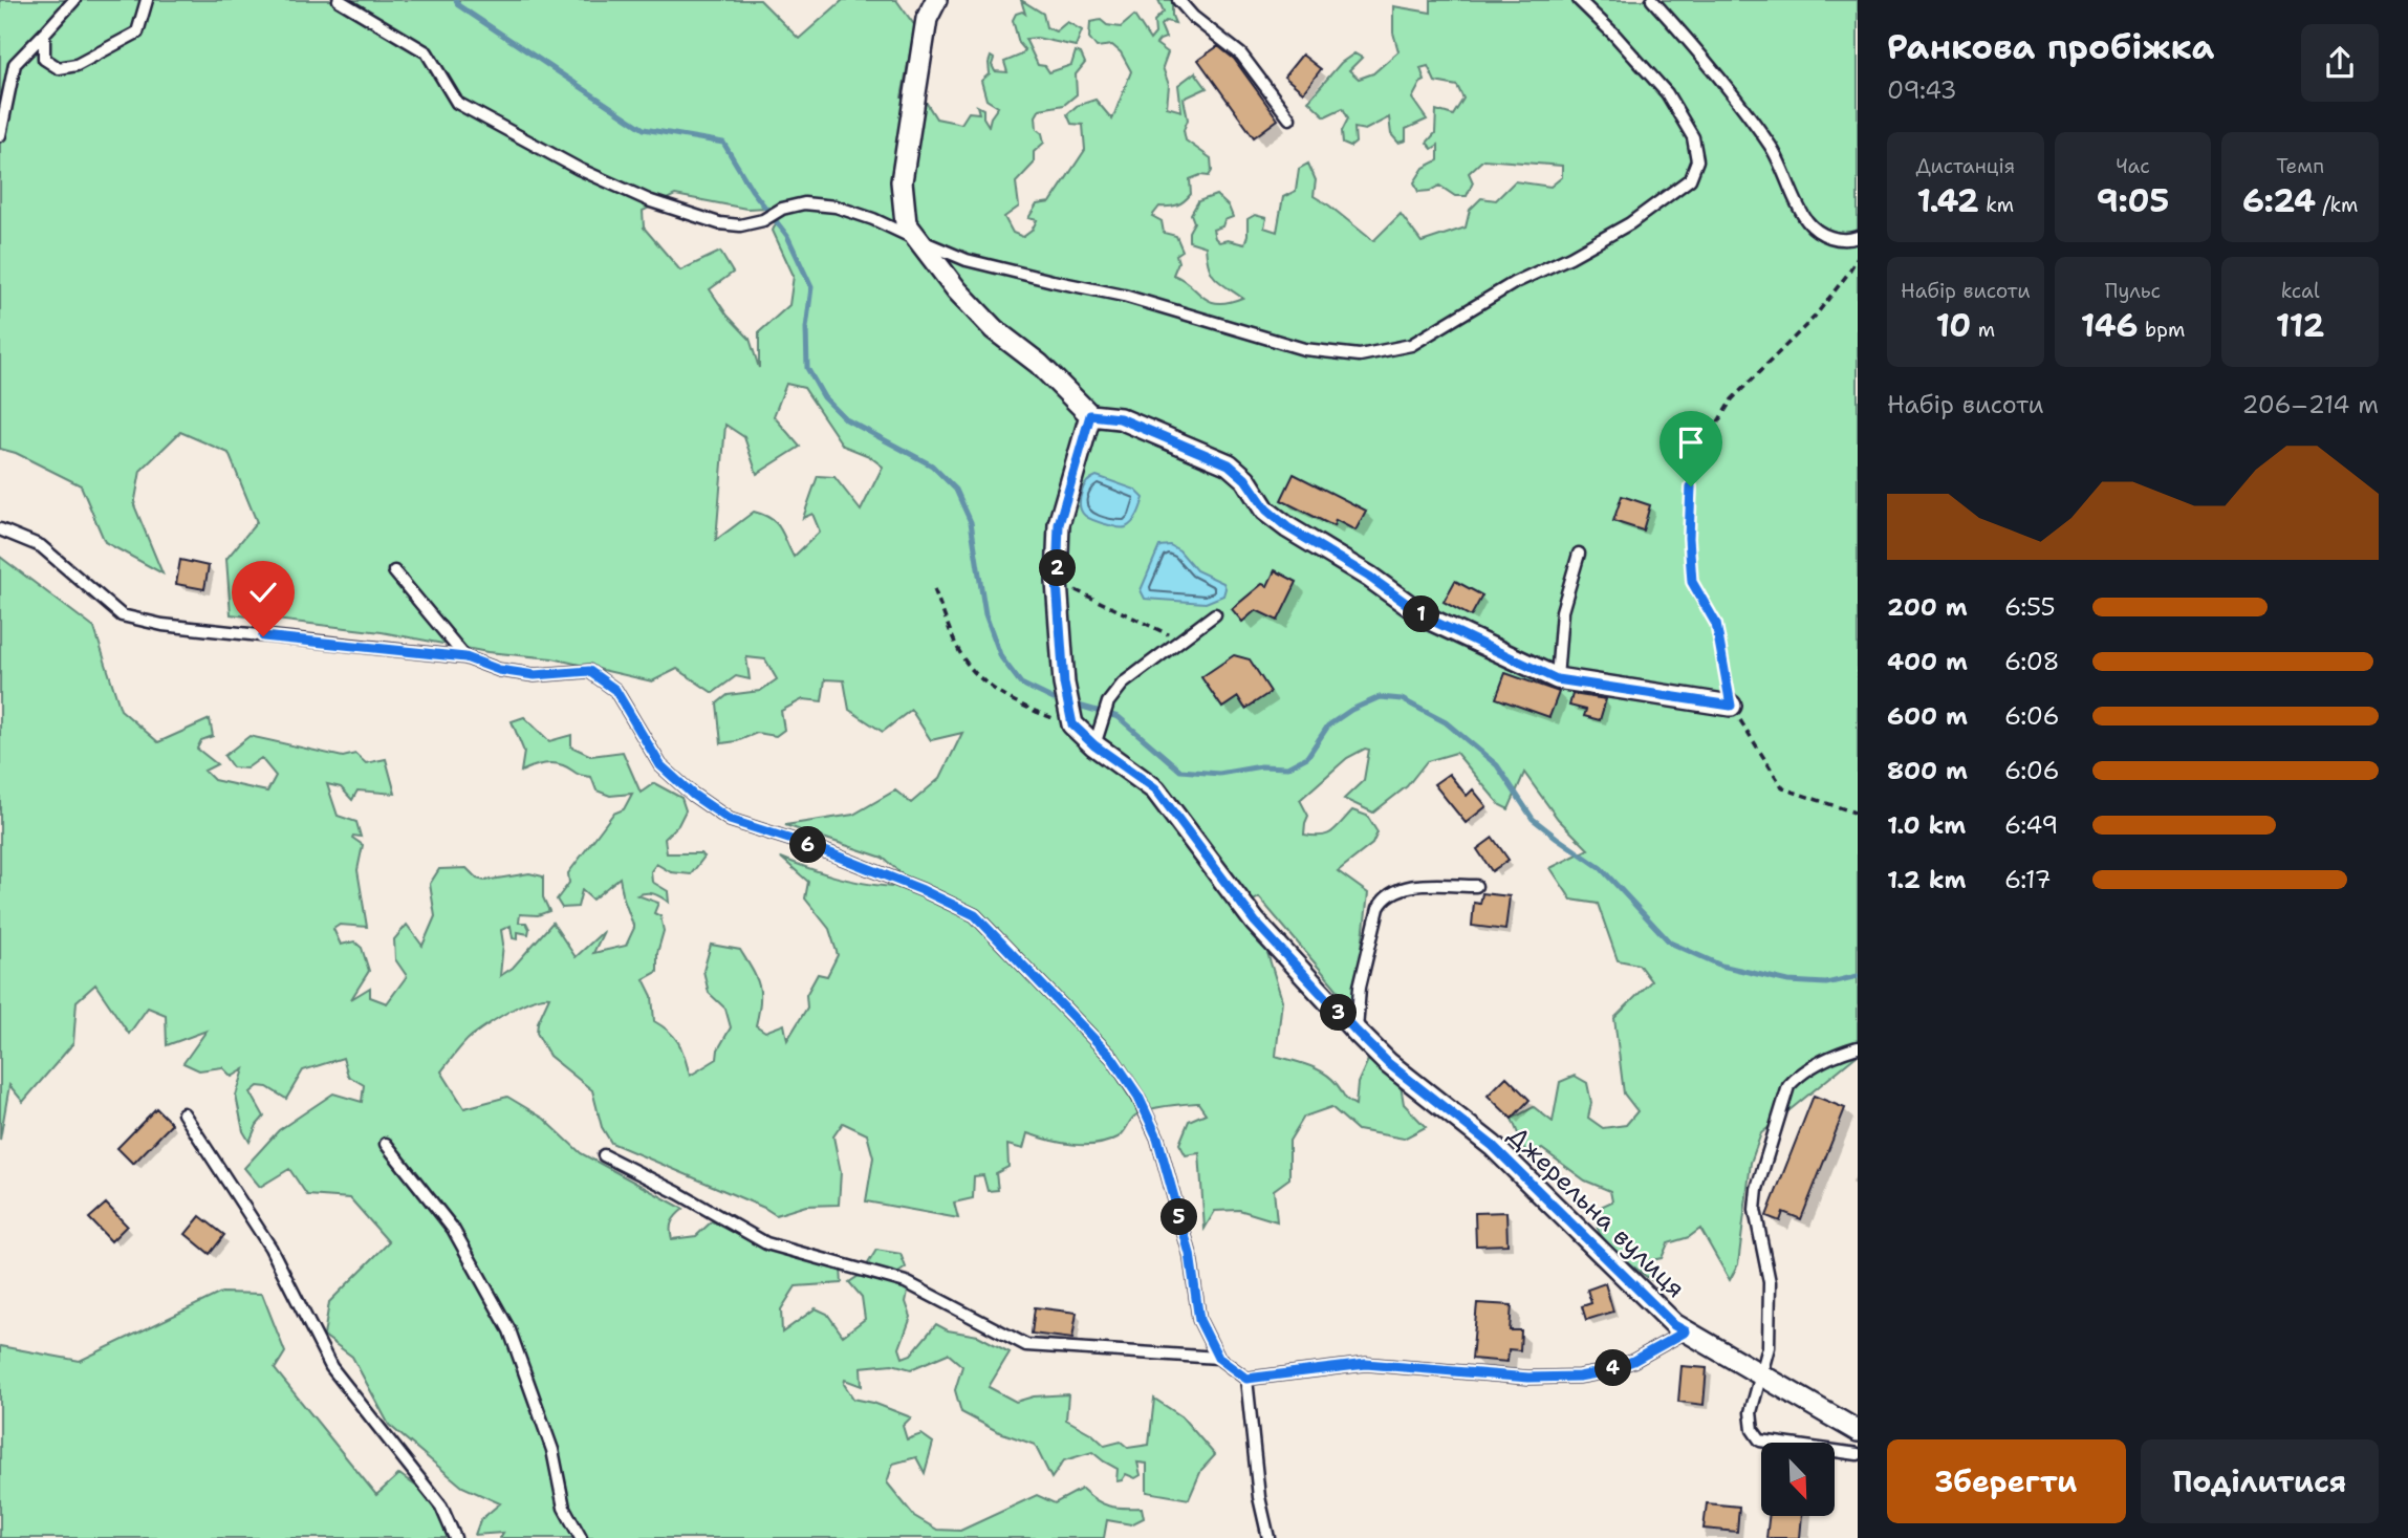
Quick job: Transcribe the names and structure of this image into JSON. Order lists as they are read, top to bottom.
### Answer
{
  "streets": {
    "street": ["Джерельна вулиця"]
  },
  "north": "bottom right",
  "page": {
    "heading": ["Ранкова пробіжка", "09:43"],
    "stats": [
      ["Дистанція", "1.42 km"],
      ["Час", "9:05"],
      ["Темп", "6:24 /km"],
      ["Набір висоти", "10 m"],
      ["Пульс", "146 bpm"],
      ["kcal", "112"]
    ],
    "chart": ["Набір висоти", "206–214 m"],
    "pins": [
      "2",
      "1",
      "6",
      "3",
      "5",
      "4"
    ],
    "list": [
      {
        "name": "200 m",
        "note": "6:55"
      },
      {
        "name": "400 m",
        "note": "6:08"
      },
      {
        "name": "600 m",
        "note": "6:06"
      },
      {
        "name": "800 m",
        "note": "6:06"
      },
      {
        "name": "1.0 km",
        "note": "6:49"
      },
      {
        "name": "1.2 km",
        "note": "6:17"
      }
    ],
    "buttons": ["Зберегти", "Поділитися"]
  }
}
